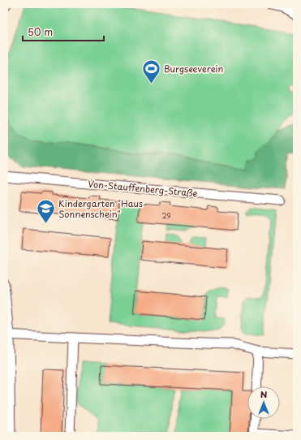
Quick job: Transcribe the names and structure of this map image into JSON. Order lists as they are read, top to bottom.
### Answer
{
  "streets": {
    "street": ["Von-Stauffenberg-Straße"]
  },
  "places": {
    "sports": ["Burgseeverein"],
    "school or university": ["Kindergarten \"Haus Sonnenschein\""]
  },
  "house_numbers": ["29"],
  "scale_bar": "50 m",
  "north": "top"
}
